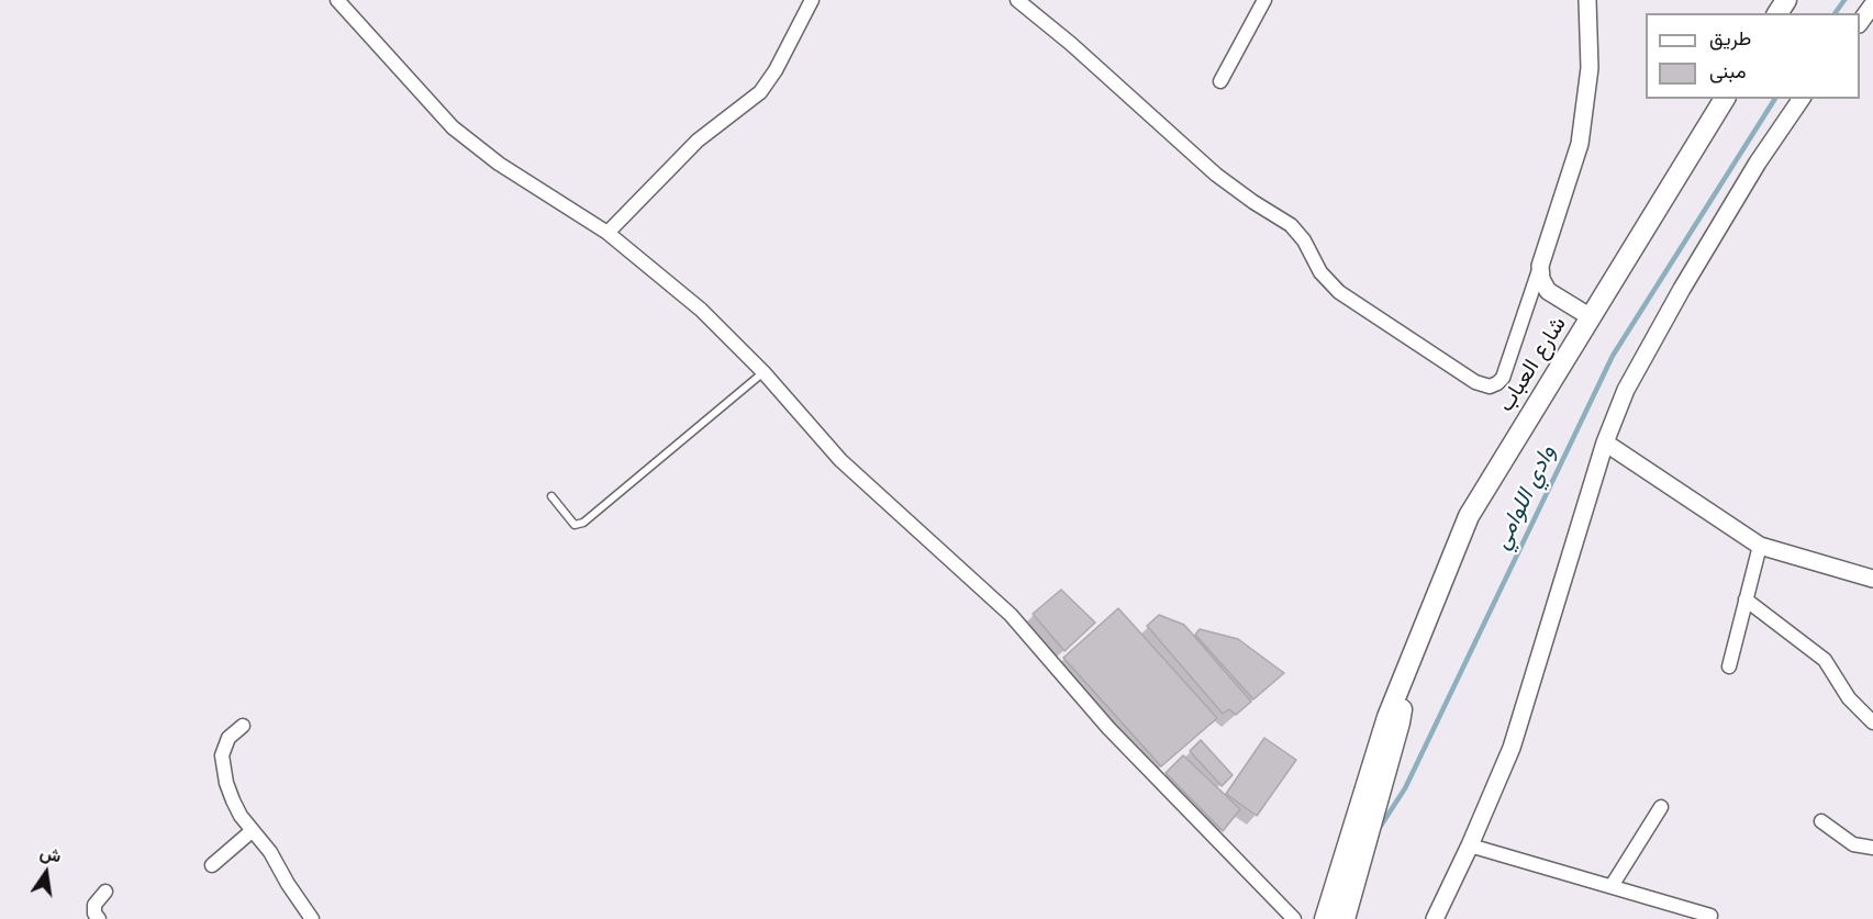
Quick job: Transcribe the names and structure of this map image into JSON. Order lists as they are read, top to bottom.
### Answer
{
  "streets": {
    "main road": ["شارع العباب"]
  },
  "water": ["وادي اللوامي"],
  "legend": ["طريق", "مبنى"],
  "north": "top"
}
